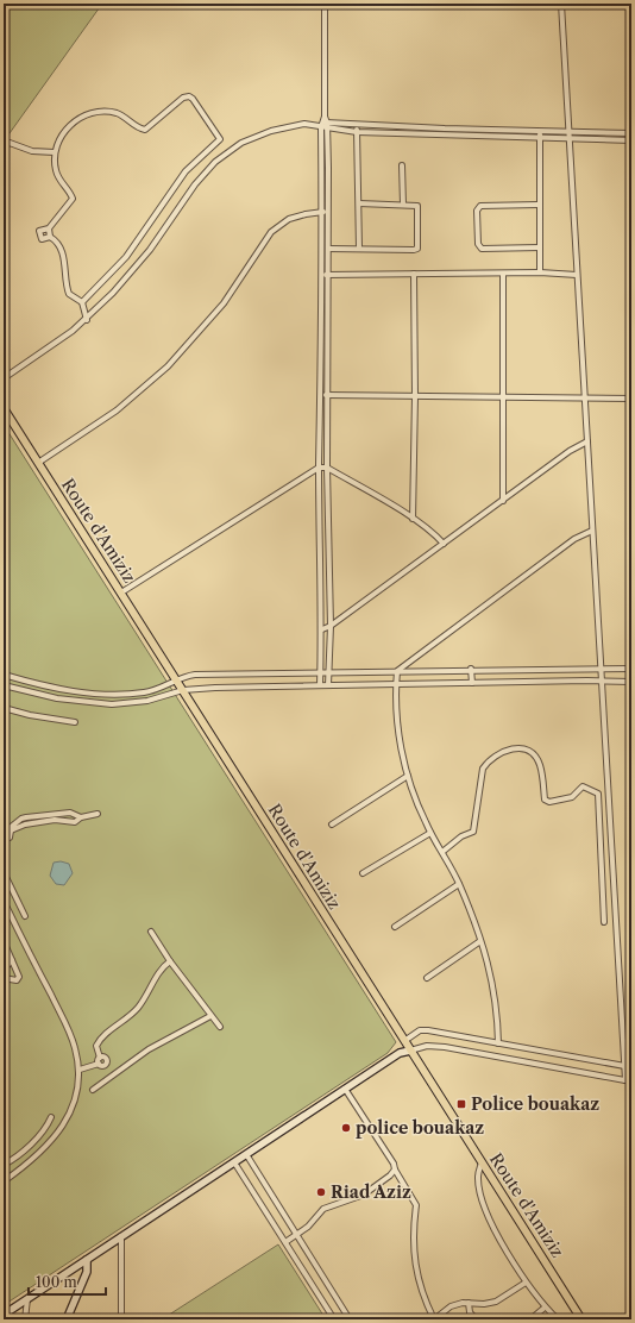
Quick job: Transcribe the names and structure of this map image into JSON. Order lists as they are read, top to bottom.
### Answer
{
  "streets": {
    "main road": ["Route d'Amiziz"]
  },
  "places": {
    "transit": ["Police bouakaz"],
    "other": ["police bouakaz", "Riad Aziz"]
  },
  "scale_bar": "100 m"
}
